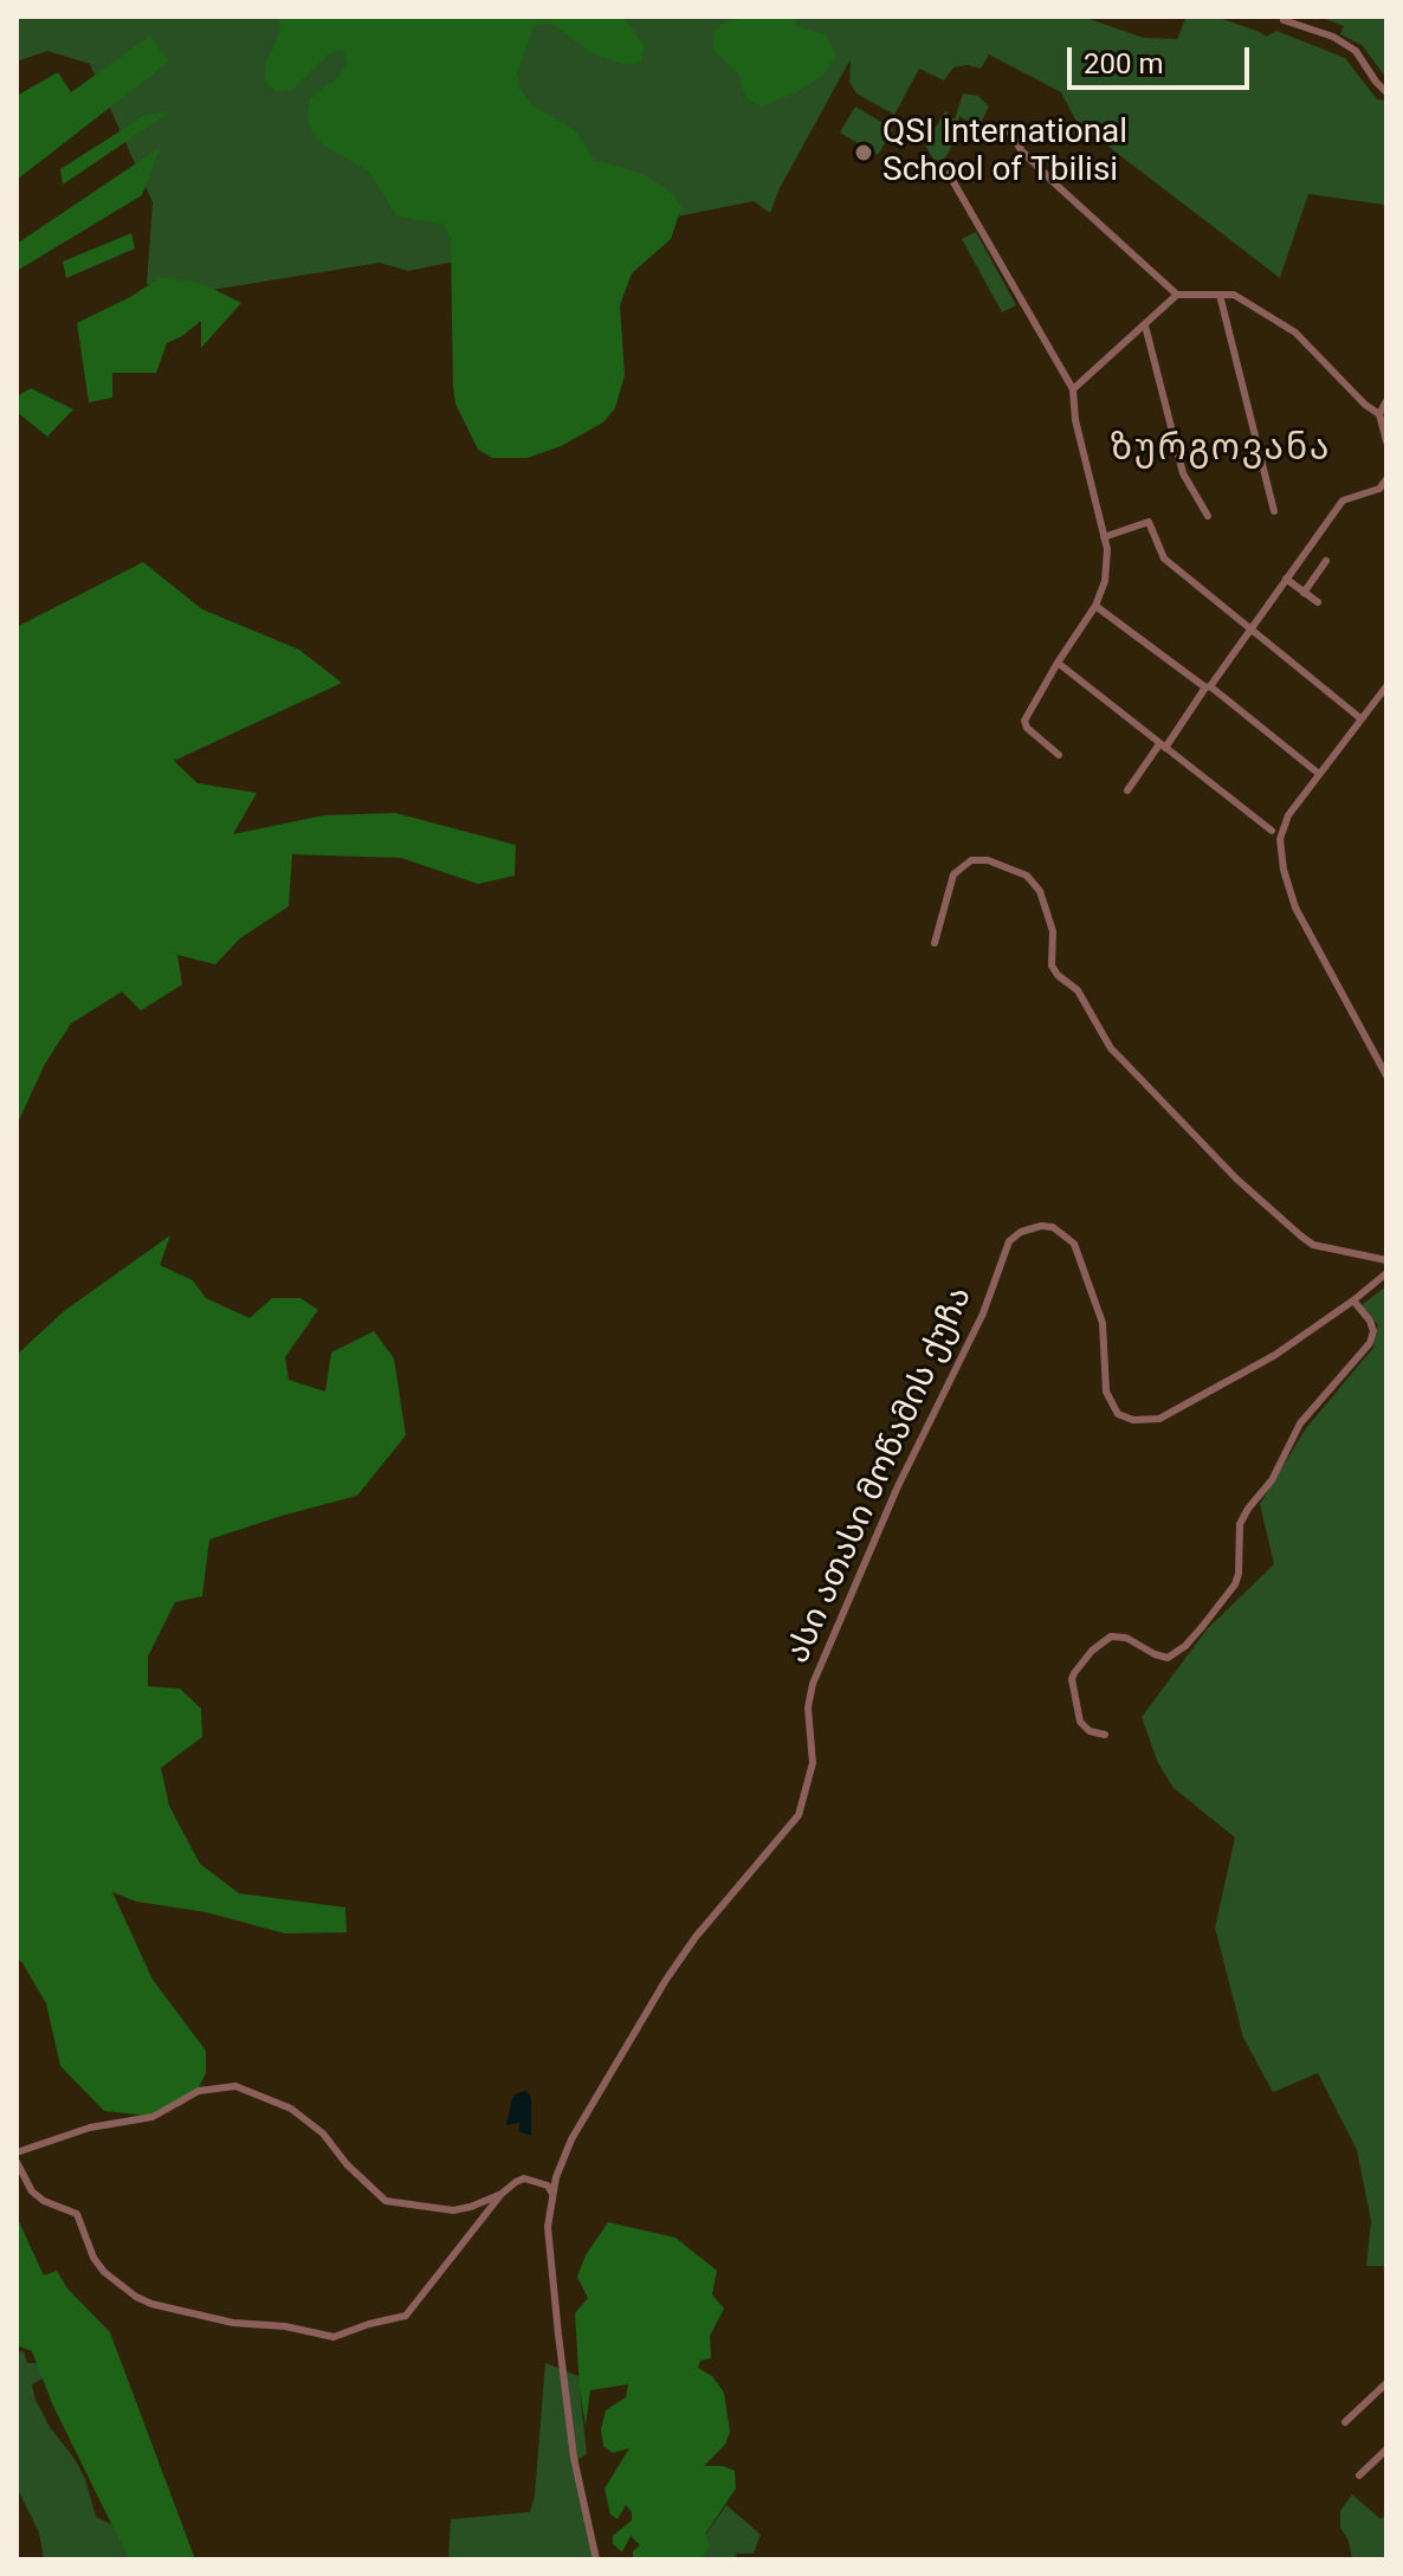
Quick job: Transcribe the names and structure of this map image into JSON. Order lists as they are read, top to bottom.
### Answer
{
  "streets": {
    "street": ["ასი ათასი მოწამის ქუჩა"]
  },
  "districts": ["ზურგოვანა"],
  "places": ["QSI International School of Tbilisi"],
  "scale_bar": "200 m"
}
